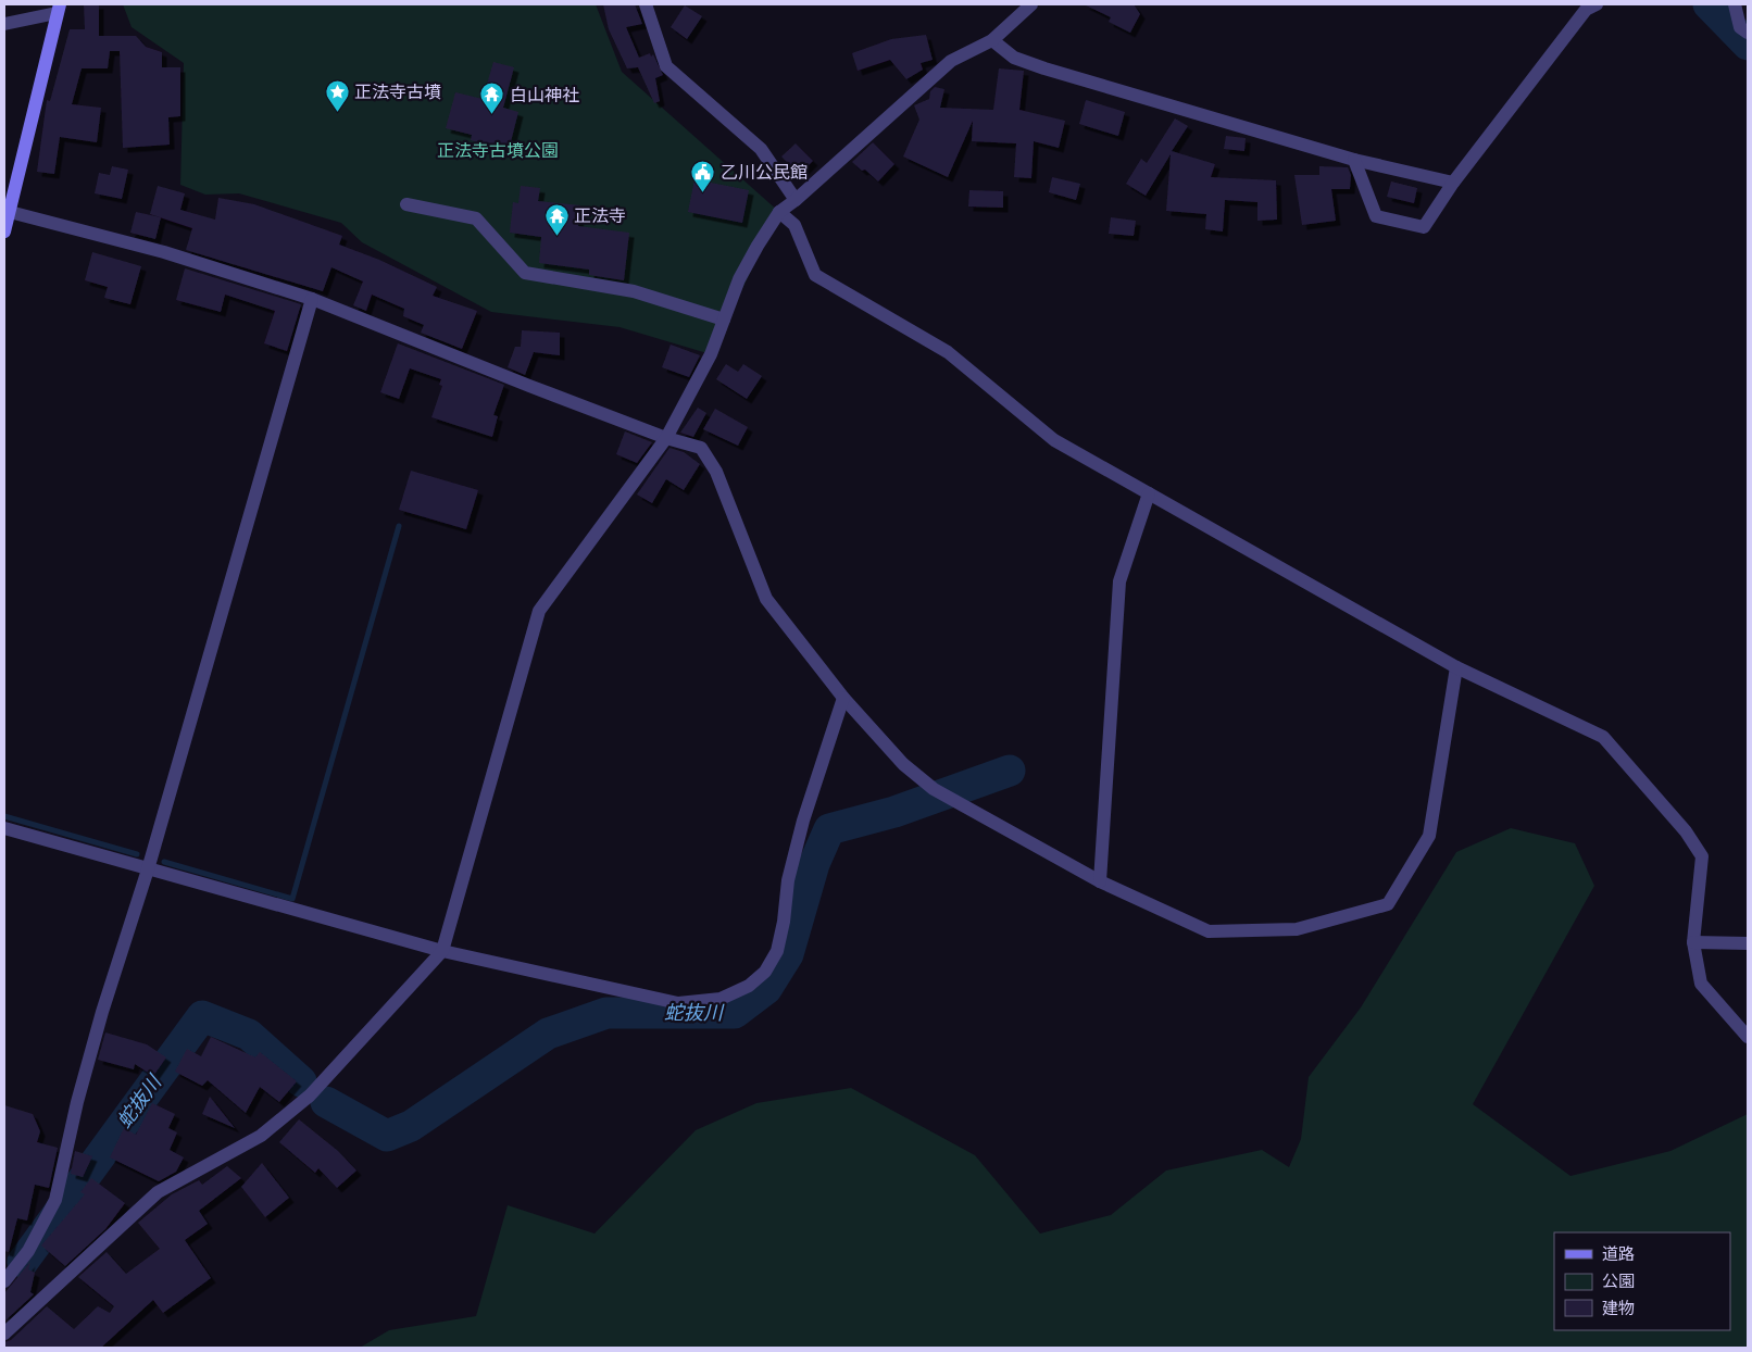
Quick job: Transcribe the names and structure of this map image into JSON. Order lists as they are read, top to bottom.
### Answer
{
  "water": ["蛇抜川"],
  "parks": ["正法寺古墳公園"],
  "places": {
    "place": ["正法寺古墳"],
    "temple": ["白山神社", "正法寺"],
    "public building": ["乙川公民館"]
  },
  "legend": ["道路", "公園", "建物"]
}
